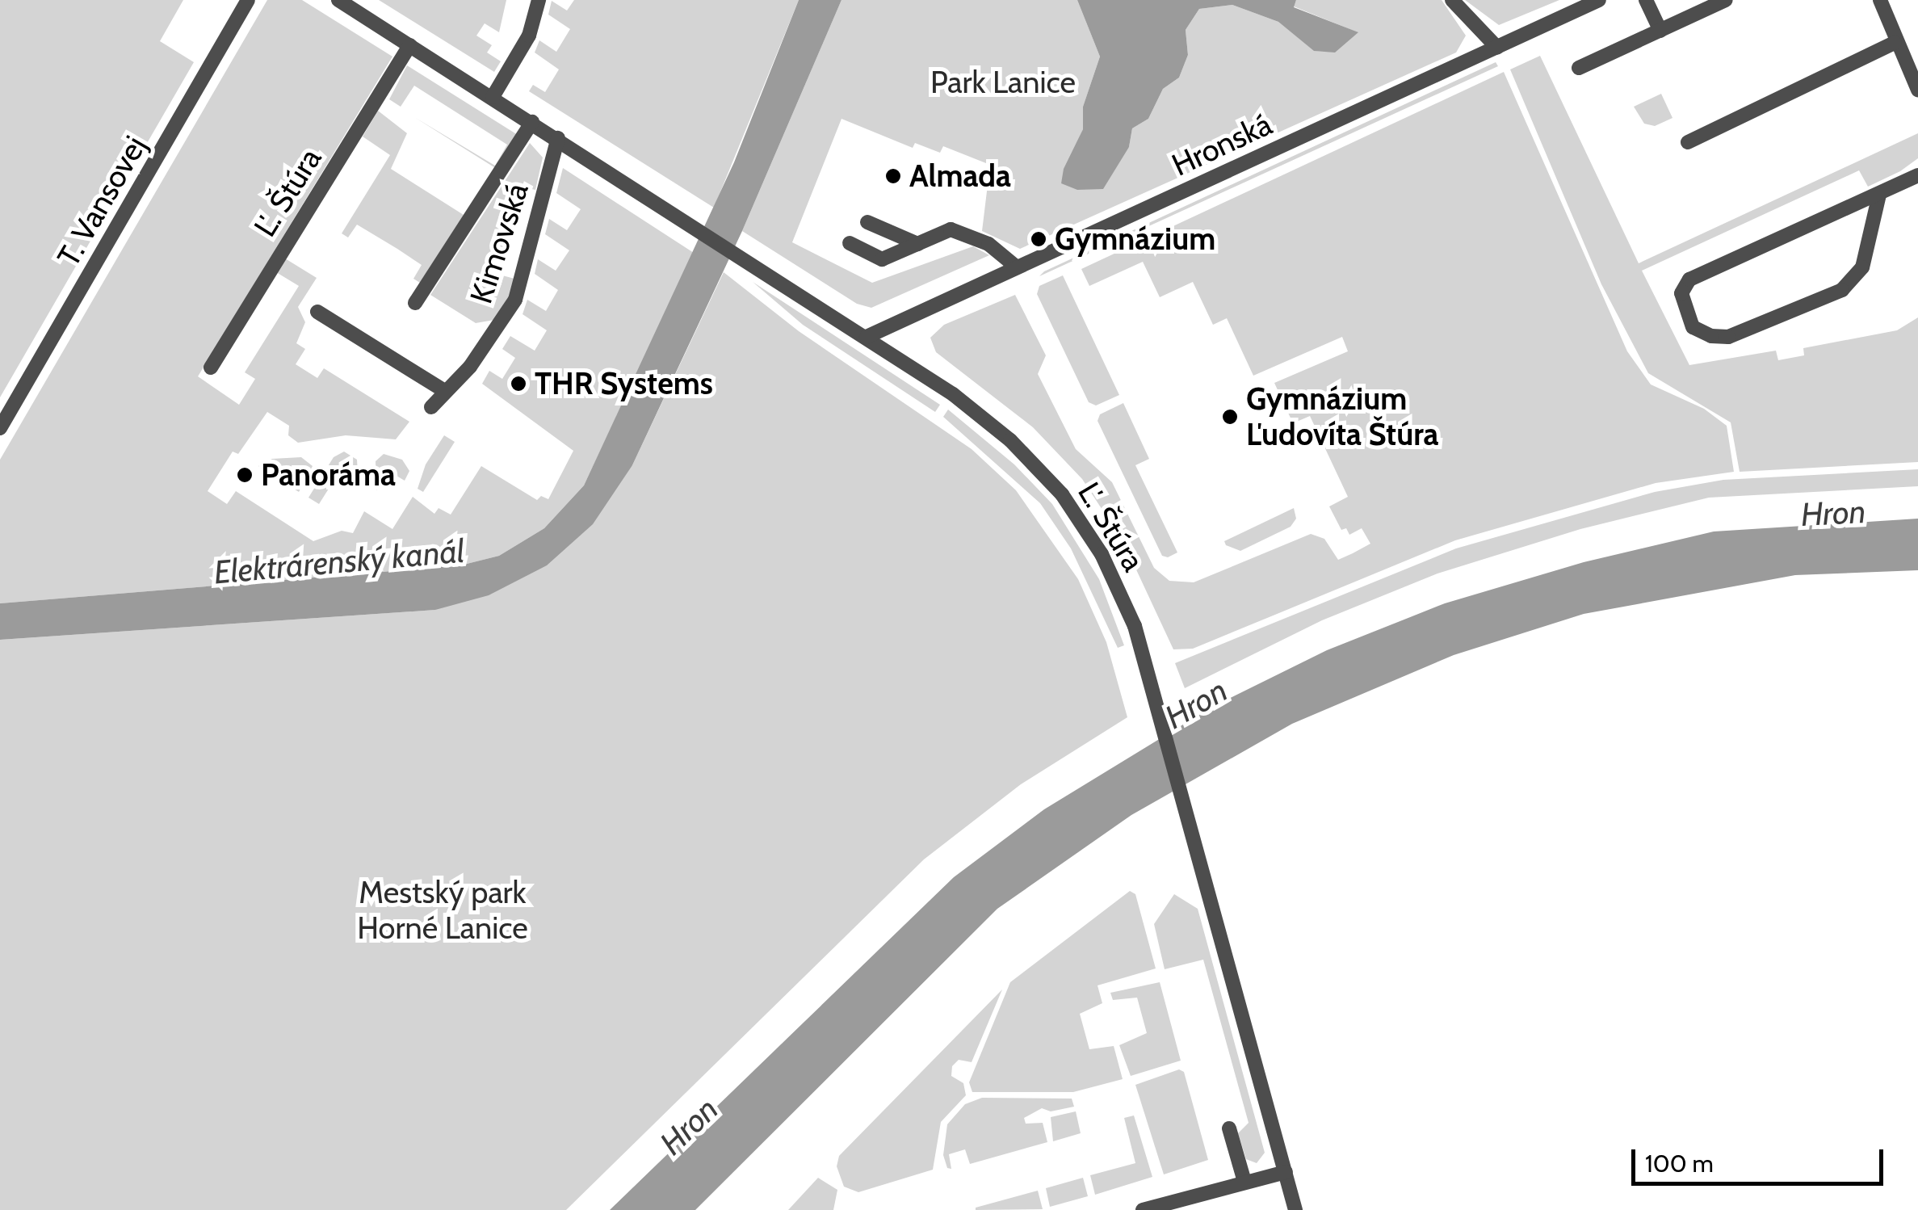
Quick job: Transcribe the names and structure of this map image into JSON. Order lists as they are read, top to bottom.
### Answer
{
  "streets": {
    "street": [
      "Hronská",
      "Ľ. Štúra",
      "T. Vansovej",
      "Kimovská"
    ]
  },
  "crossings": [
    ["Hronská", "Ľ. Štúra"],
    ["Ľ. Štúra", "Kimovská"]
  ],
  "water": ["Hron", "Elektrárenský kanál"],
  "parks": ["Park Lanice", "Mestský park Horné Lanice"],
  "places": [
    "Almada",
    "Gymnázium",
    "THR Systems",
    "Gymnázium Ľudovíta Štúra",
    "Panoráma"
  ],
  "scale_bar": "100 m"
}
